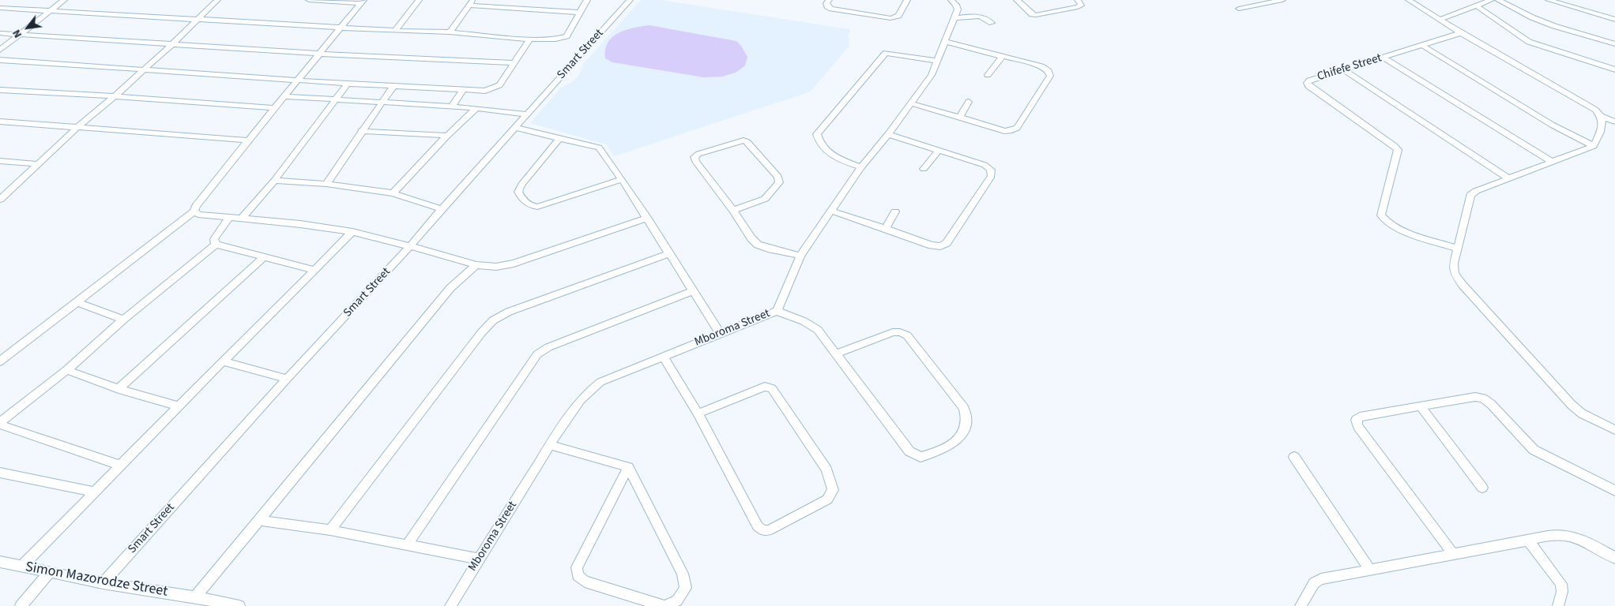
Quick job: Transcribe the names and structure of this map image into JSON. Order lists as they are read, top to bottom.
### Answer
{
  "streets": {
    "street": [
      "Smart Street",
      "Chifefe Street",
      "Mboroma Street",
      "Simon Mazorodze Street"
    ]
  },
  "crossings": [
    ["Smart Street", "Simon Mazorodze Street"]
  ],
  "north": "bottom left"
}
